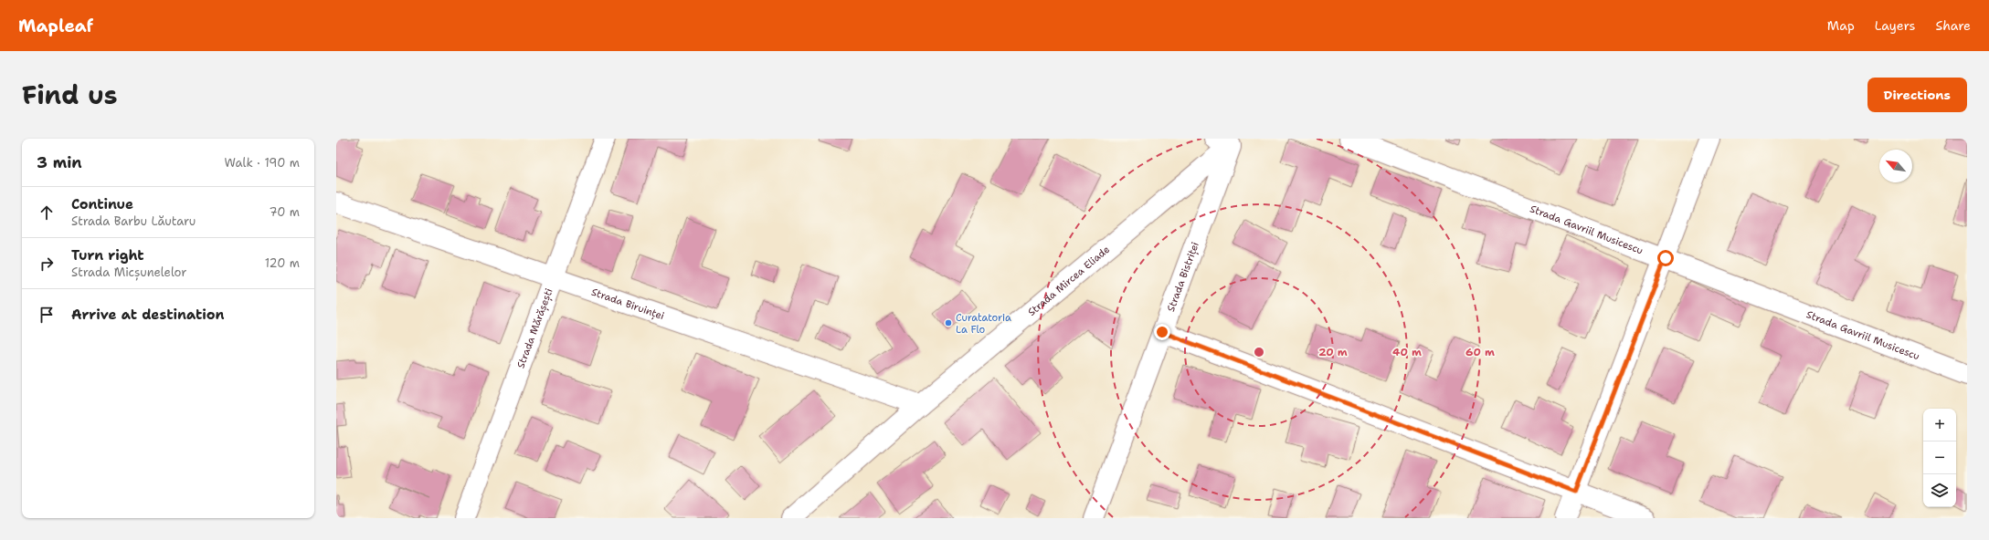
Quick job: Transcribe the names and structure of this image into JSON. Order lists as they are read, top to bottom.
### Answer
{
  "streets": {
    "street": [
      "Strada Gavriil Musicescu",
      "Strada Bistriței",
      "Strada Mircea Eliade",
      "Strada Biruinței",
      "Strada Mărășești"
    ]
  },
  "crossings": [
    ["Strada Bistriței", "Strada Mircea Eliade"],
    ["Strada Mircea Eliade", "Strada Biruinței"],
    ["Strada Biruinței", "Strada Mărășești"]
  ],
  "places": ["Curatatoria La Flo"],
  "north": "top left",
  "page": {
    "header": "Mapleaf",
    "nav": ["Map", "Layers", "Share"],
    "title": "Find us",
    "buttons": "Directions",
    "heading": ["3 min", "Walk · 190 m"],
    "list": [
      ["Continue", "Strada Barbu Lăutaru", "70 m"],
      ["Turn right", "Strada Micșunelelor", "120 m"],
      "Arrive at destination"
    ],
    "map_buttons": ["+", "−"]
  },
  "rings": ["20 m", "40 m", "60 m"]
}
